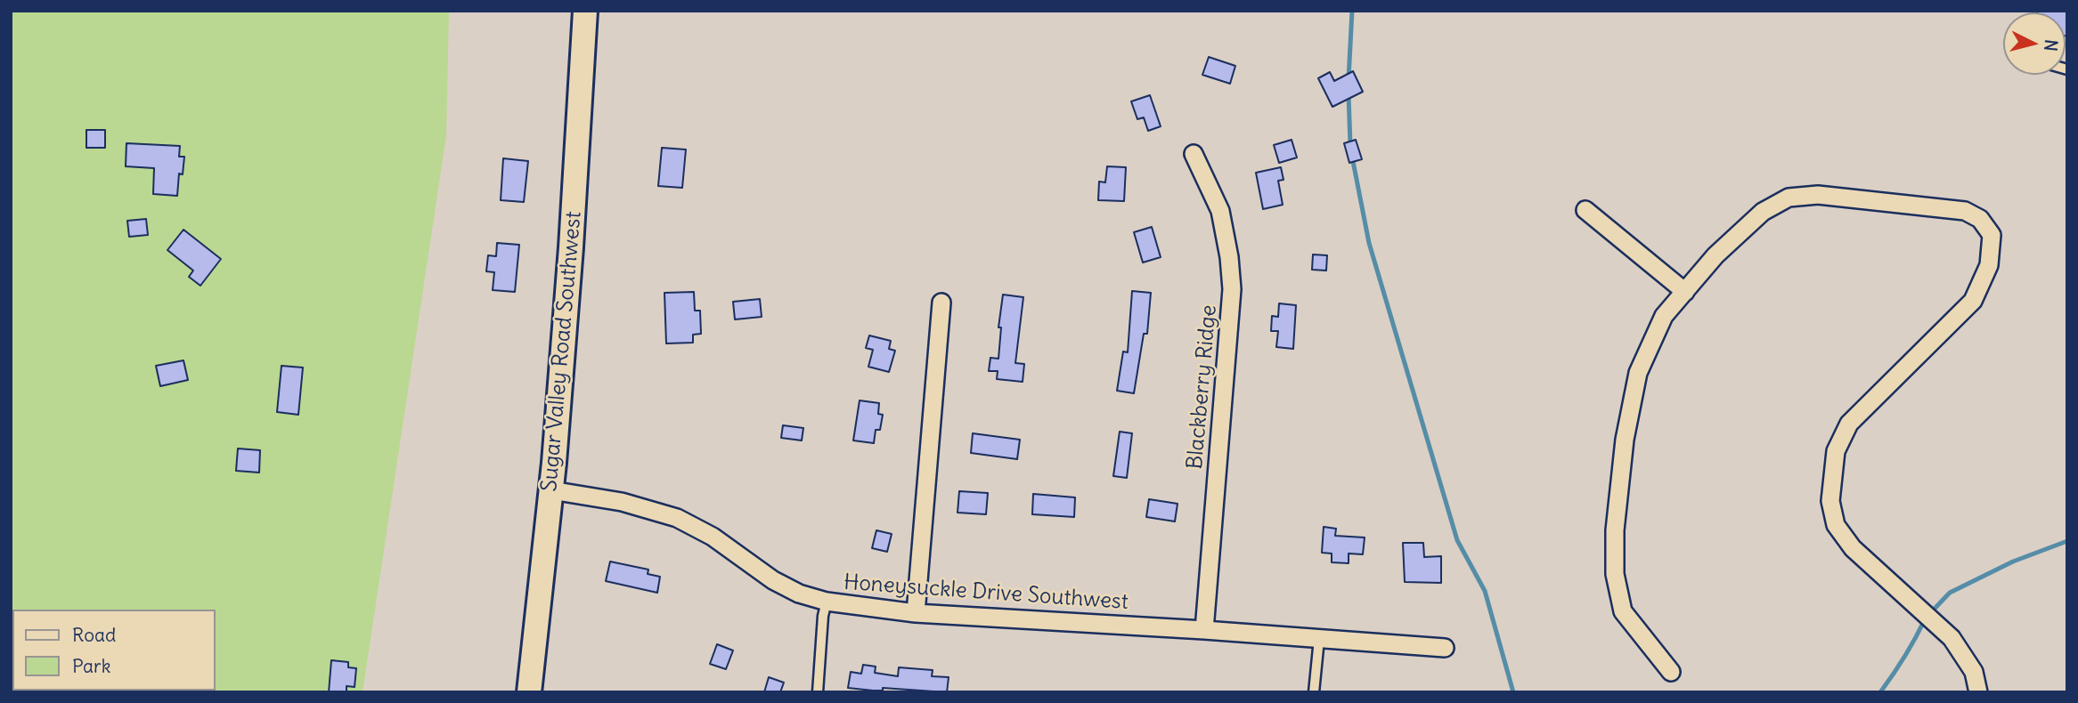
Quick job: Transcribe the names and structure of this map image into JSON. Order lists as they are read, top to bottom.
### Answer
{
  "streets": {
    "street": ["Sugar Valley Road Southwest", "Blackberry Ridge", "Honeysuckle Drive Southwest"]
  },
  "crossings": [
    ["Sugar Valley Road Southwest", "Honeysuckle Drive Southwest"],
    ["Blackberry Ridge", "Honeysuckle Drive Southwest"]
  ],
  "legend": ["Road", "Park"],
  "north": "right"
}
